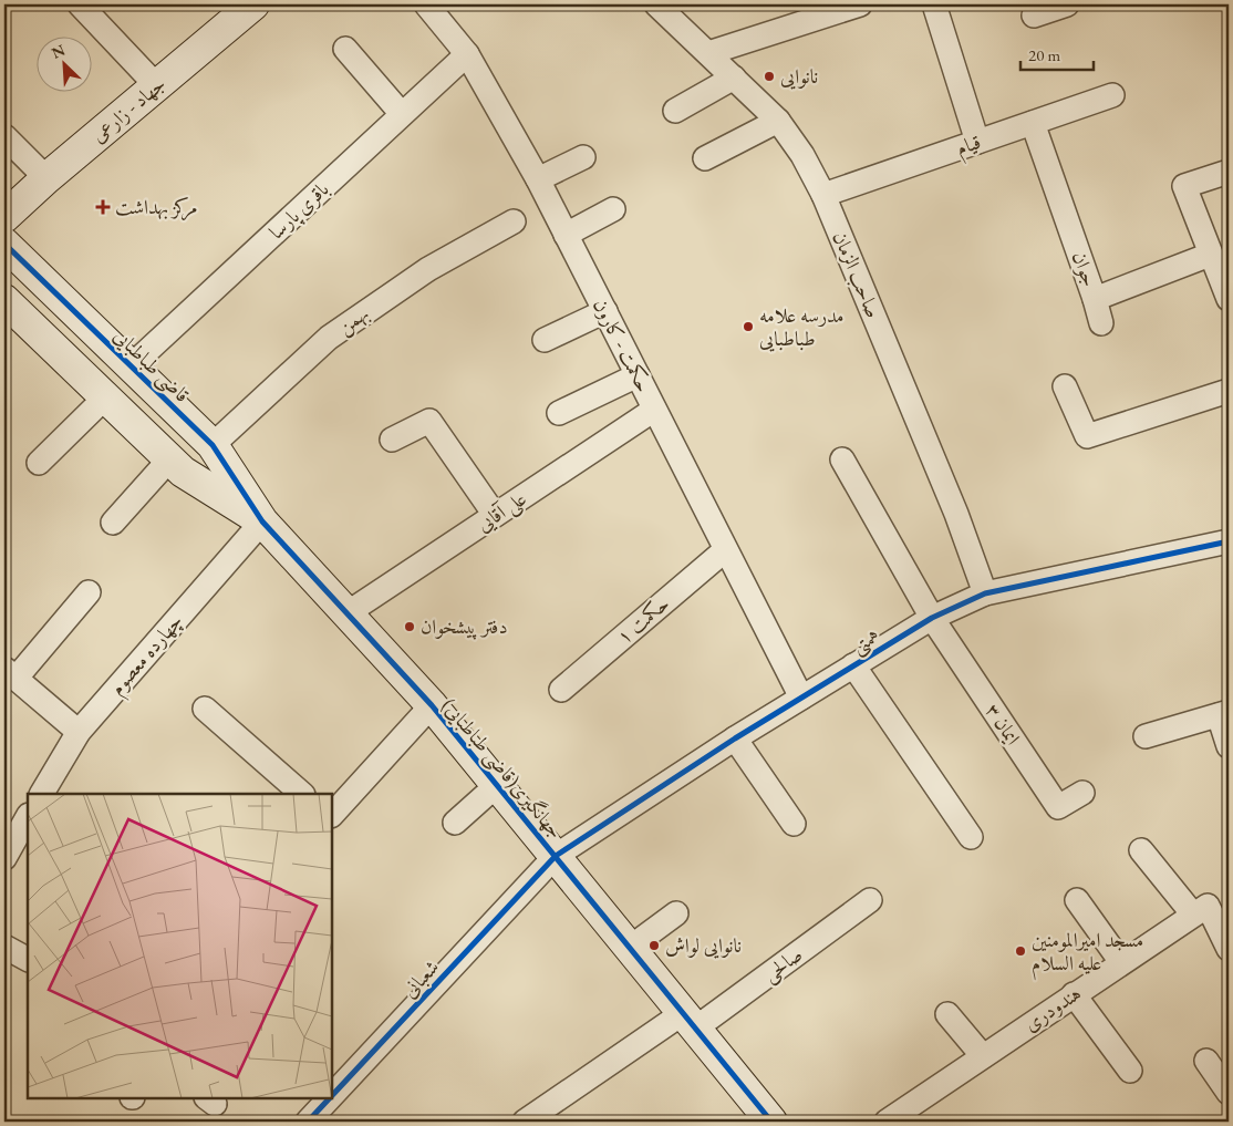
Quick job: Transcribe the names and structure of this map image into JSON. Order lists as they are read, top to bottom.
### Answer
{
  "streets": {
    "street": [
      "جهاد - زارعی",
      "قیام",
      "باقری پارسا",
      "جوان",
      "صاحب الزمان",
      "بهمن",
      "حکمت - کارون",
      "قاضی طباطبایی",
      "علی آقایی",
      "حکمت ۱",
      "همتی",
      "چهارده معصوم",
      "ایمان ۳",
      "جهانگیری(قاضی طباطبایی)",
      "صالحی",
      "شعبانی",
      "هندودری"
    ]
  },
  "crossings": [
    ["قیام", "جوان"],
    ["قیام", "صاحب الزمان"],
    ["باقری پارسا", "حکمت - کارون"],
    ["باقری پارسا", "قاضی طباطبایی"],
    ["صاحب الزمان", "همتی"],
    ["بهمن", "قاضی طباطبایی"],
    ["حکمت - کارون", "علی آقایی"],
    ["حکمت - کارون", "حکمت ۱"],
    ["حکمت - کارون", "همتی"],
    ["قاضی طباطبایی", "چهارده معصوم"],
    ["قاضی طباطبایی", "جهانگیری(قاضی طباطبایی)"],
    ["علی آقایی", "جهانگیری(قاضی طباطبایی)"],
    ["همتی", "ایمان ۳"],
    ["همتی", "جهانگیری(قاضی طباطبایی)"],
    ["همتی", "شعبانی"],
    ["چهارده معصوم", "جهانگیری(قاضی طباطبایی)"],
    ["جهانگیری(قاضی طباطبایی)", "صالحی"],
    ["جهانگیری(قاضی طباطبایی)", "شعبانی"]
  ],
  "places": {
    "other": [
      "نانوایی",
      "مدرسه علامه طباطبایی",
      "دفتر پیشخوان",
      "نانوایی لواش",
      "مسجد امیرالمومنین علیه السلام"
    ],
    "health": ["مرکز بهداشت"]
  },
  "scale_bar": "20 m",
  "north": "top left"
}
